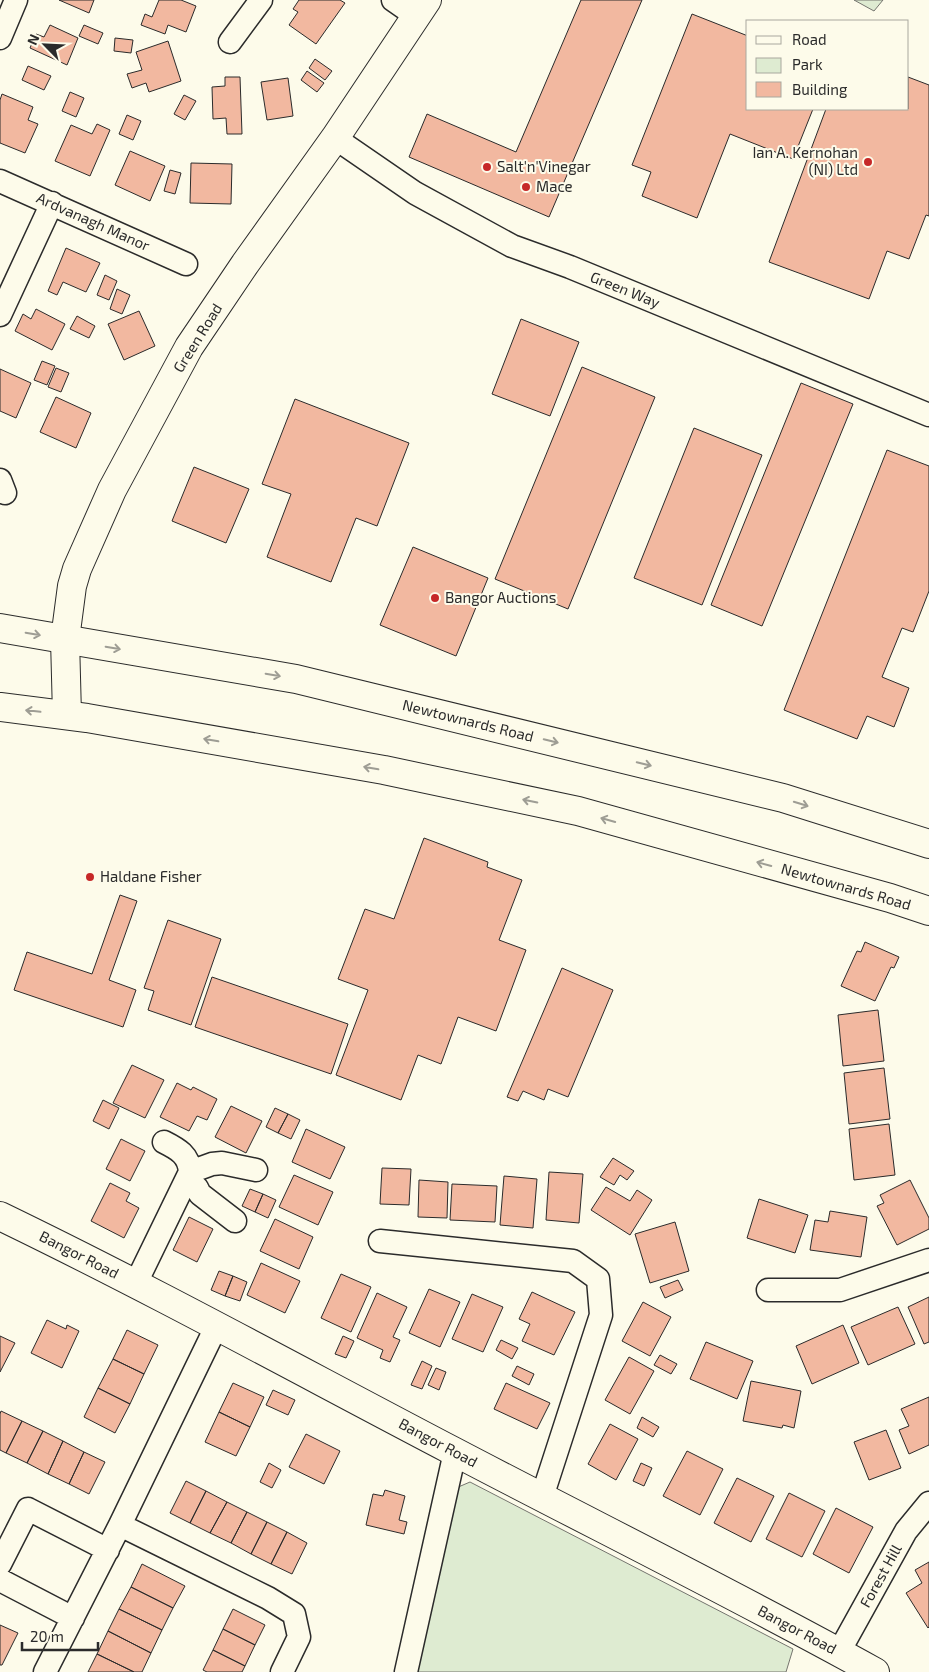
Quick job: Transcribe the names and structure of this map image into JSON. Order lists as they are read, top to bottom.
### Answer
{
  "streets": {
    "main road": ["Green Road", "Newtownards Road", "Bangor Road"],
    "street": ["Ardvanagh Manor", "Green Way", "Forest Hill"]
  },
  "crossings": [
    ["Green Way", "Green Road"],
    ["Green Road", "Newtownards Road"],
    ["Bangor Road", "Forest Hill"]
  ],
  "places": [
    "Ian A. Kernohan (NI) Ltd",
    "Salt'n'Vinegar",
    "Mace",
    "Bangor Auctions",
    "Haldane Fisher"
  ],
  "legend": ["Road", "Park", "Building"],
  "scale_bar": "20 m",
  "north": "top left"
}
